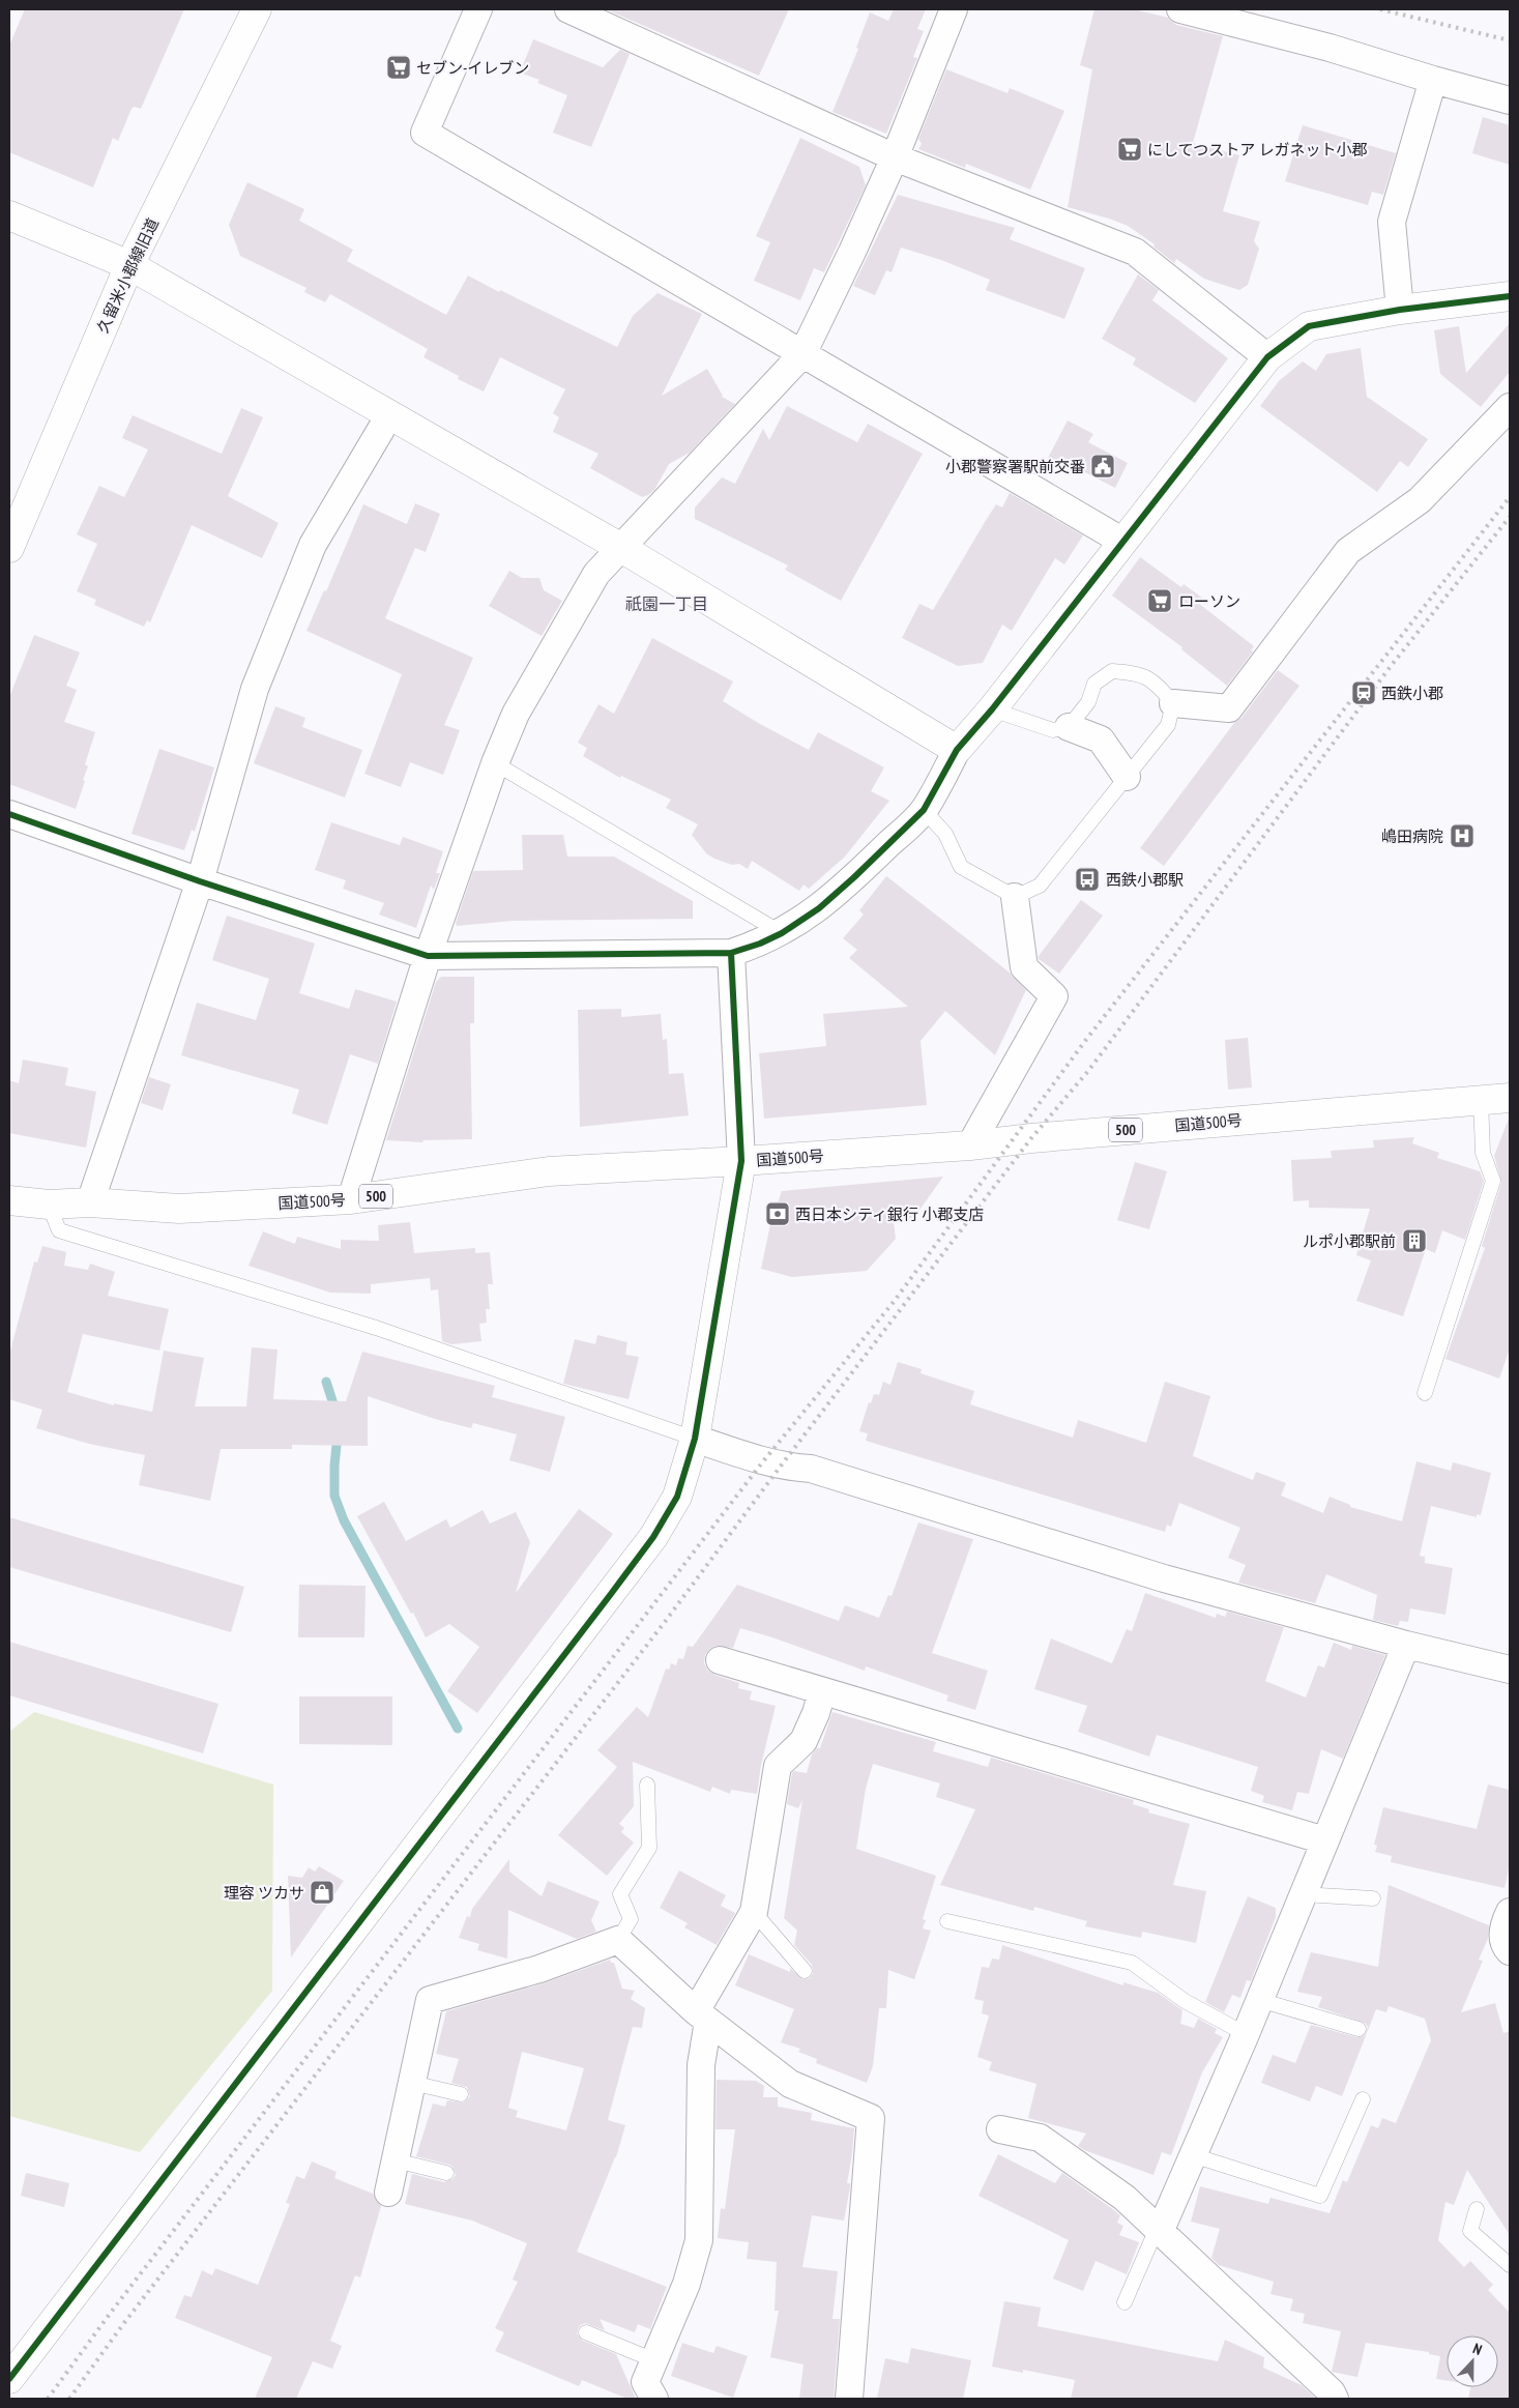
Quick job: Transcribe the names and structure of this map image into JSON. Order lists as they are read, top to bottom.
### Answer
{
  "streets": {
    "main road": ["久留米小郡線旧道", "国道500号", "500"]
  },
  "districts": ["祇園一丁目"],
  "places": {
    "supermarket": ["セブン-イレブン", "にしてつストア レガネット小郡", "ローソン"],
    "public building": ["小郡警察署駅前交番"],
    "station": ["西鉄小郡"],
    "hospital": ["嶋田病院"],
    "bus stop": ["西鉄小郡駅"],
    "bank": ["西日本シティ銀行 小郡支店"],
    "building": ["ルポ小郡駅前"],
    "shop": ["理容 ツカサ"]
  },
  "north": "top"
}
